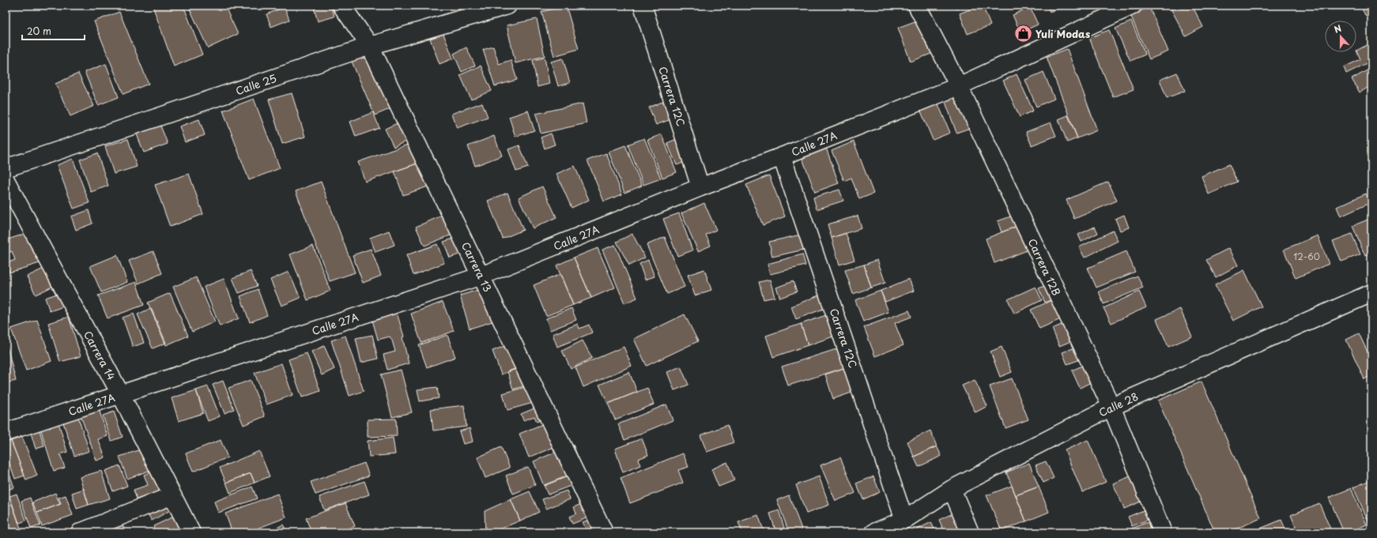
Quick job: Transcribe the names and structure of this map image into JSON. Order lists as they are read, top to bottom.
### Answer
{
  "streets": {
    "street": [
      "Calle 25",
      "Carrera 12C",
      "Calle 27A",
      "Carrera 13",
      "Carrera 12B",
      "Carrera 14",
      "Calle 28"
    ]
  },
  "crossings": [
    ["Calle 25", "Carrera 13"],
    ["Carrera 12C", "Calle 27A"],
    ["Carrera 12C", "Calle 28"],
    ["Calle 27A", "Carrera 13"],
    ["Calle 27A", "Carrera 12B"],
    ["Calle 27A", "Carrera 14"],
    ["Carrera 12B", "Calle 28"]
  ],
  "places": {
    "shop": ["Yuli Modas"]
  },
  "house_numbers": ["12-60"],
  "scale_bar": "20 m",
  "north": "top"
}
